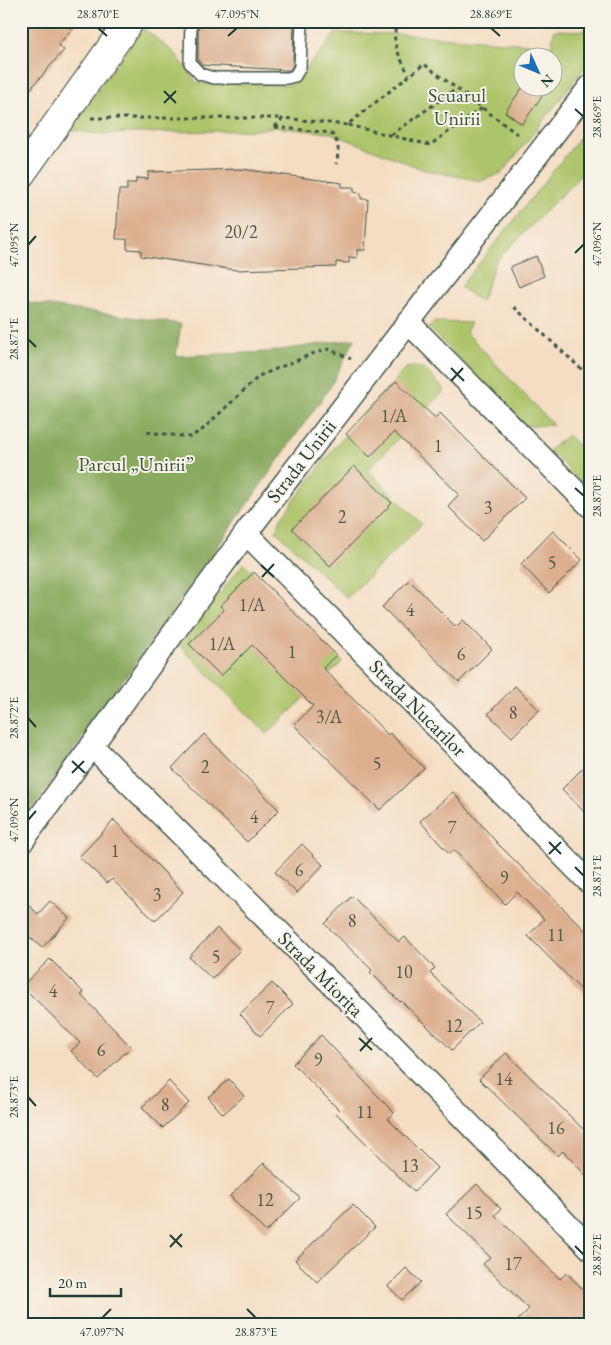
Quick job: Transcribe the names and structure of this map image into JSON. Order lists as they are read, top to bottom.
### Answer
{
  "streets": {
    "street": ["Strada Unirii", "Strada Nucarilor", "Strada Miorița"]
  },
  "crossings": [
    ["Strada Unirii", "Strada Nucarilor"],
    ["Strada Unirii", "Strada Miorița"]
  ],
  "parks": ["Scuarul Unirii", "Parcul „Unirii”"],
  "house_numbers": [
    "20/2",
    "1/A",
    "1",
    "3",
    "2",
    "5",
    "1/A",
    "4",
    "1/A",
    "1",
    "6",
    "8",
    "3/A",
    "5",
    "2",
    "4",
    "7",
    "1",
    "6",
    "9",
    "3",
    "8",
    "11",
    "5",
    "10",
    "4",
    "7",
    "12",
    "6",
    "9",
    "14",
    "8",
    "11",
    "16",
    "13",
    "12",
    "15",
    "17"
  ],
  "scale_bar": "20 m",
  "north": "bottom right",
  "coordinates": [
    "28.870°E",
    "47.095°N",
    "28.869°E",
    "47.096°N",
    "28.871°E",
    "28.872°E",
    "28.873°E",
    "47.097°N"
  ]
}
